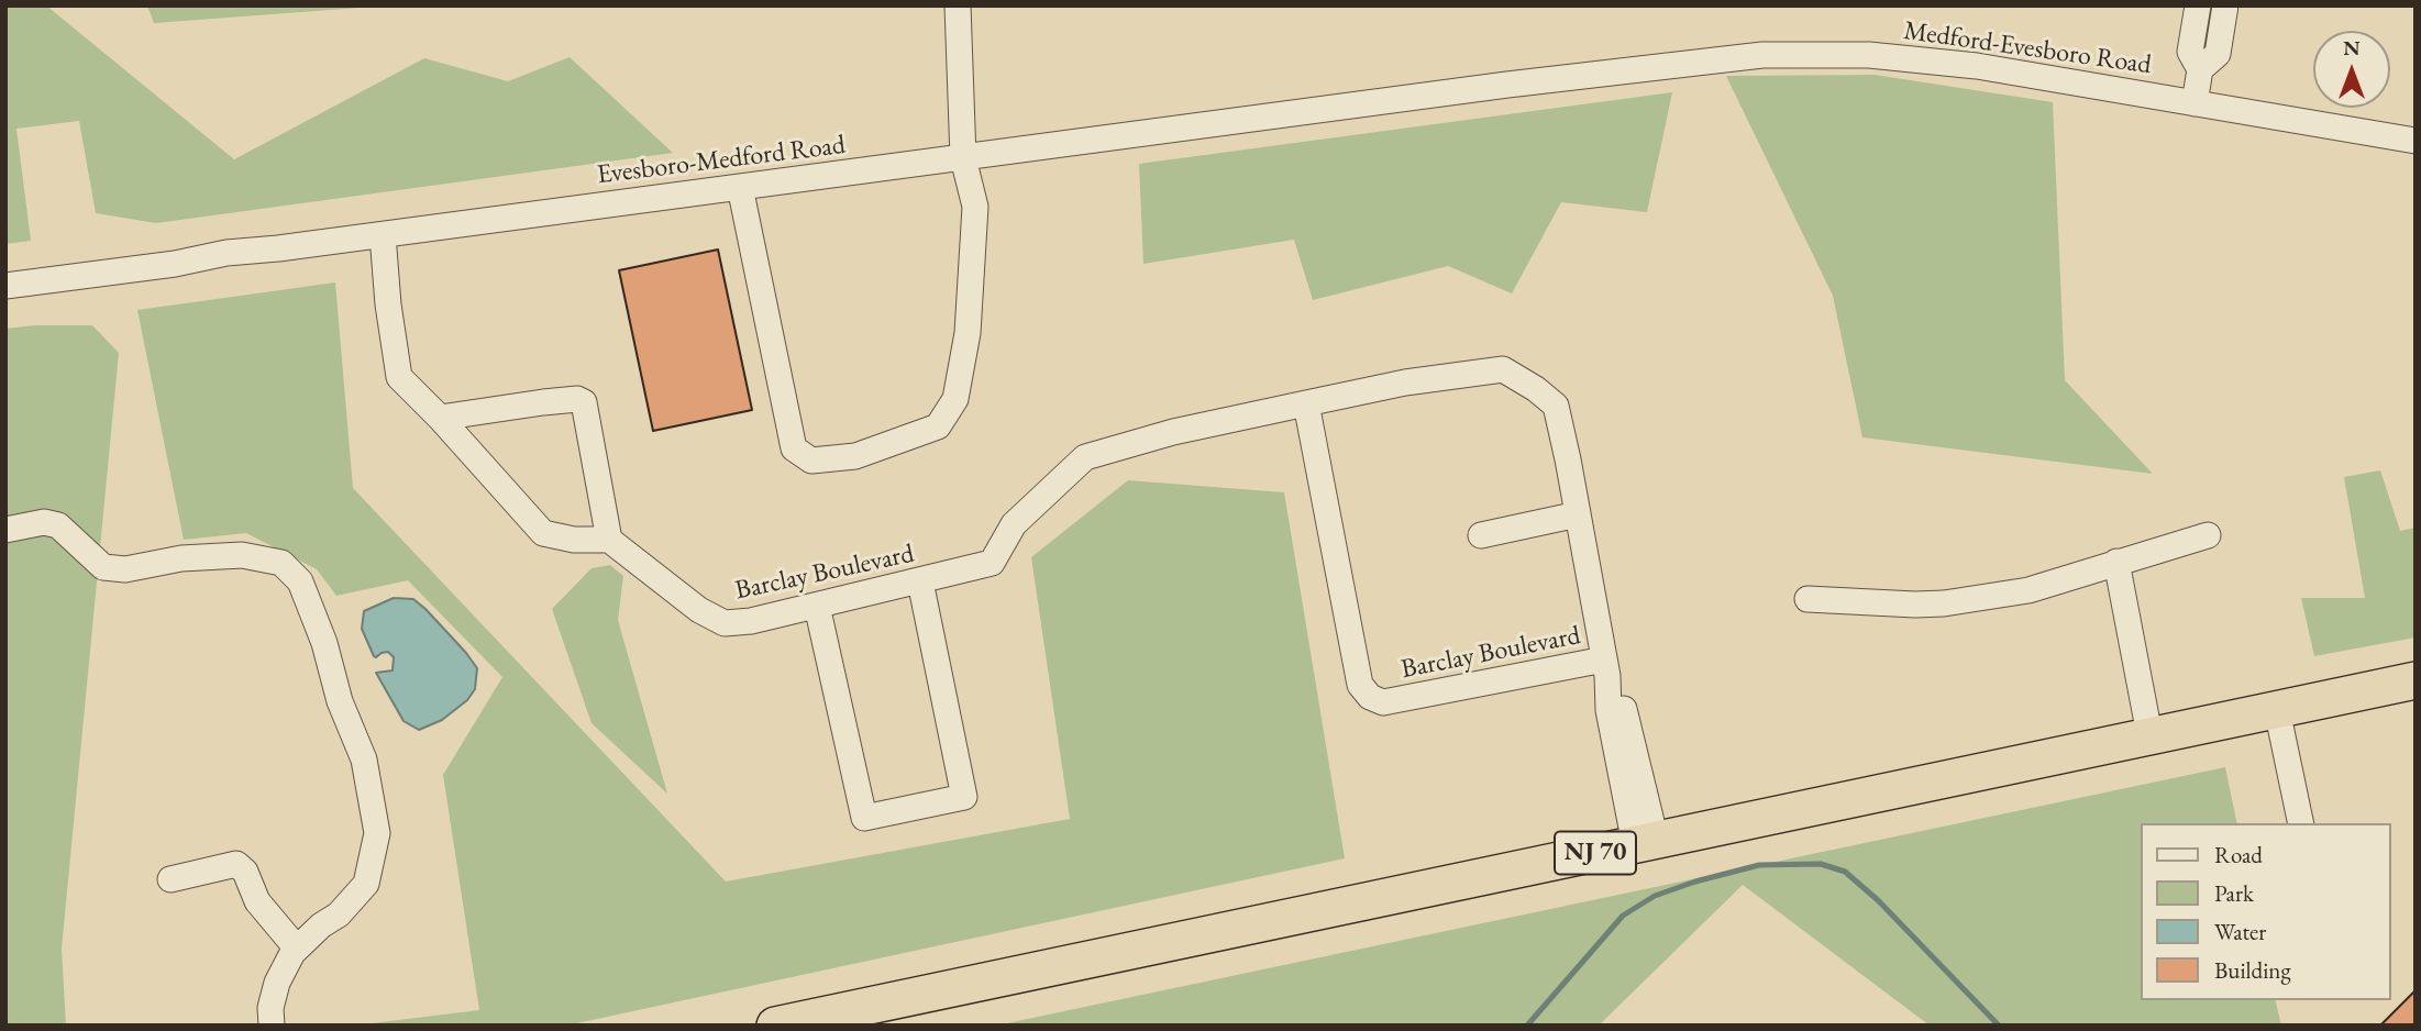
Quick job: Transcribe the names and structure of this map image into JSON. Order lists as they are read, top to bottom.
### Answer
{
  "streets": {
    "highway": ["NJ 70"],
    "street": ["Medford-Evesboro Road", "Evesboro-Medford Road", "Barclay Boulevard"]
  },
  "crossings": [
    ["Medford-Evesboro Road", "Evesboro-Medford Road"],
    ["Barclay Boulevard", "NJ 70"]
  ],
  "legend": [
    "Road",
    "Park",
    "Water",
    "Building"
  ],
  "north": "top"
}
